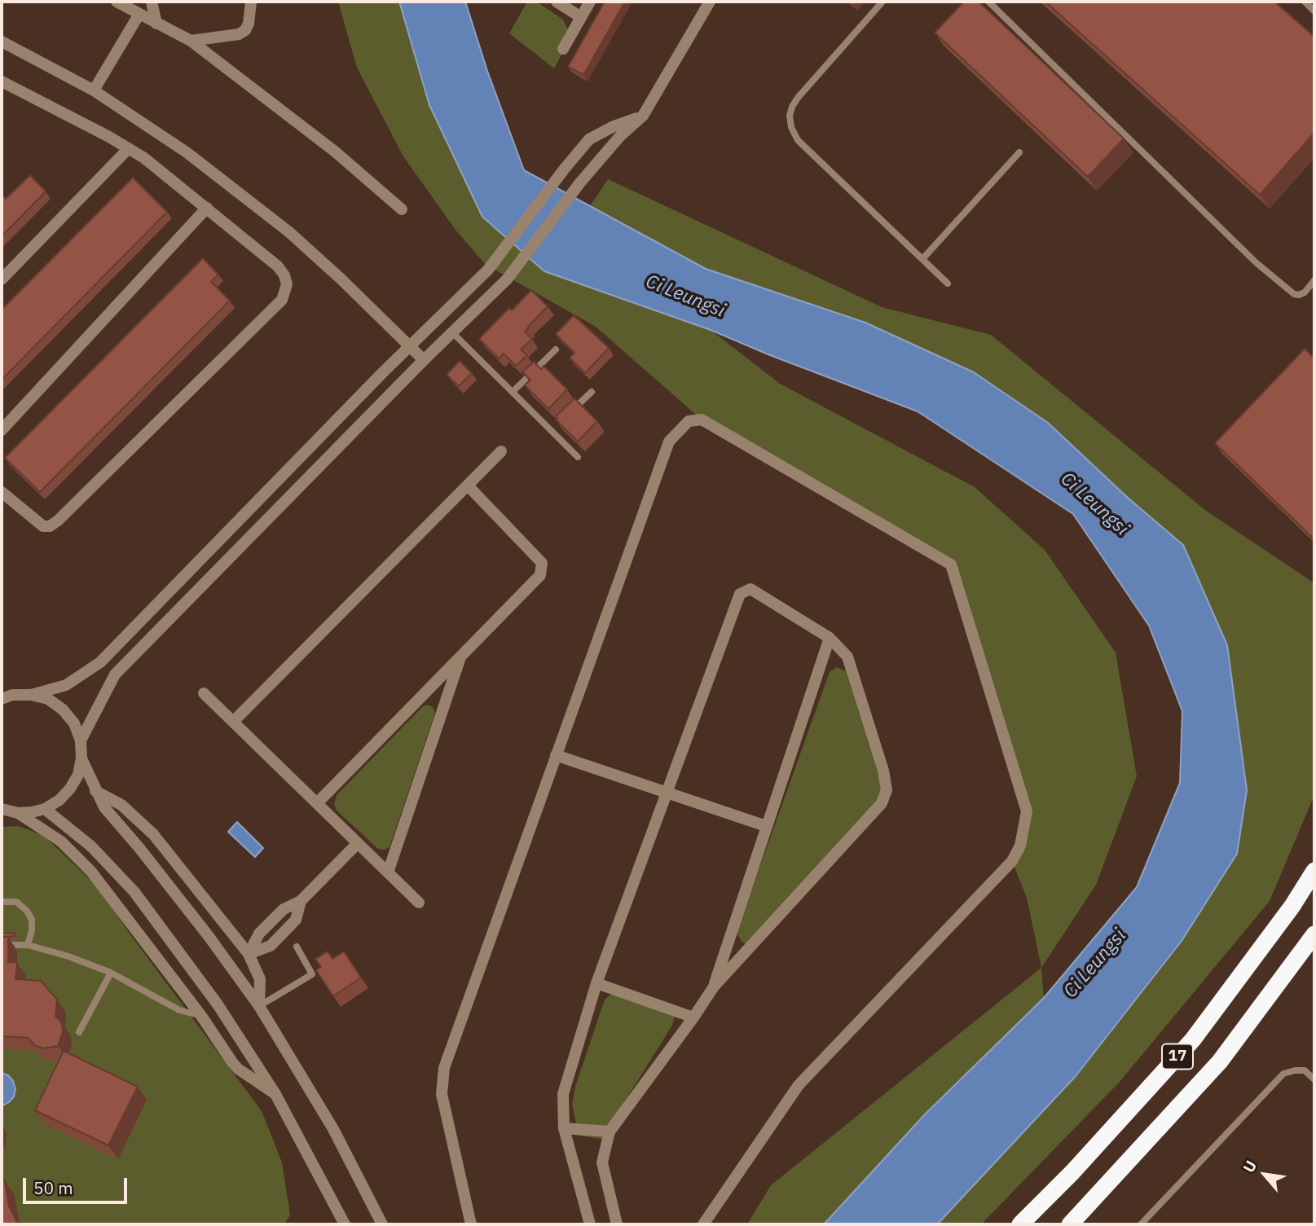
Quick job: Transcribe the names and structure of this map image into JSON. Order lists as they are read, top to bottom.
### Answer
{
  "streets": {
    "highway": ["17"]
  },
  "water": ["Ci Leungsi"],
  "scale_bar": "50 m",
  "north": "top left"
}
